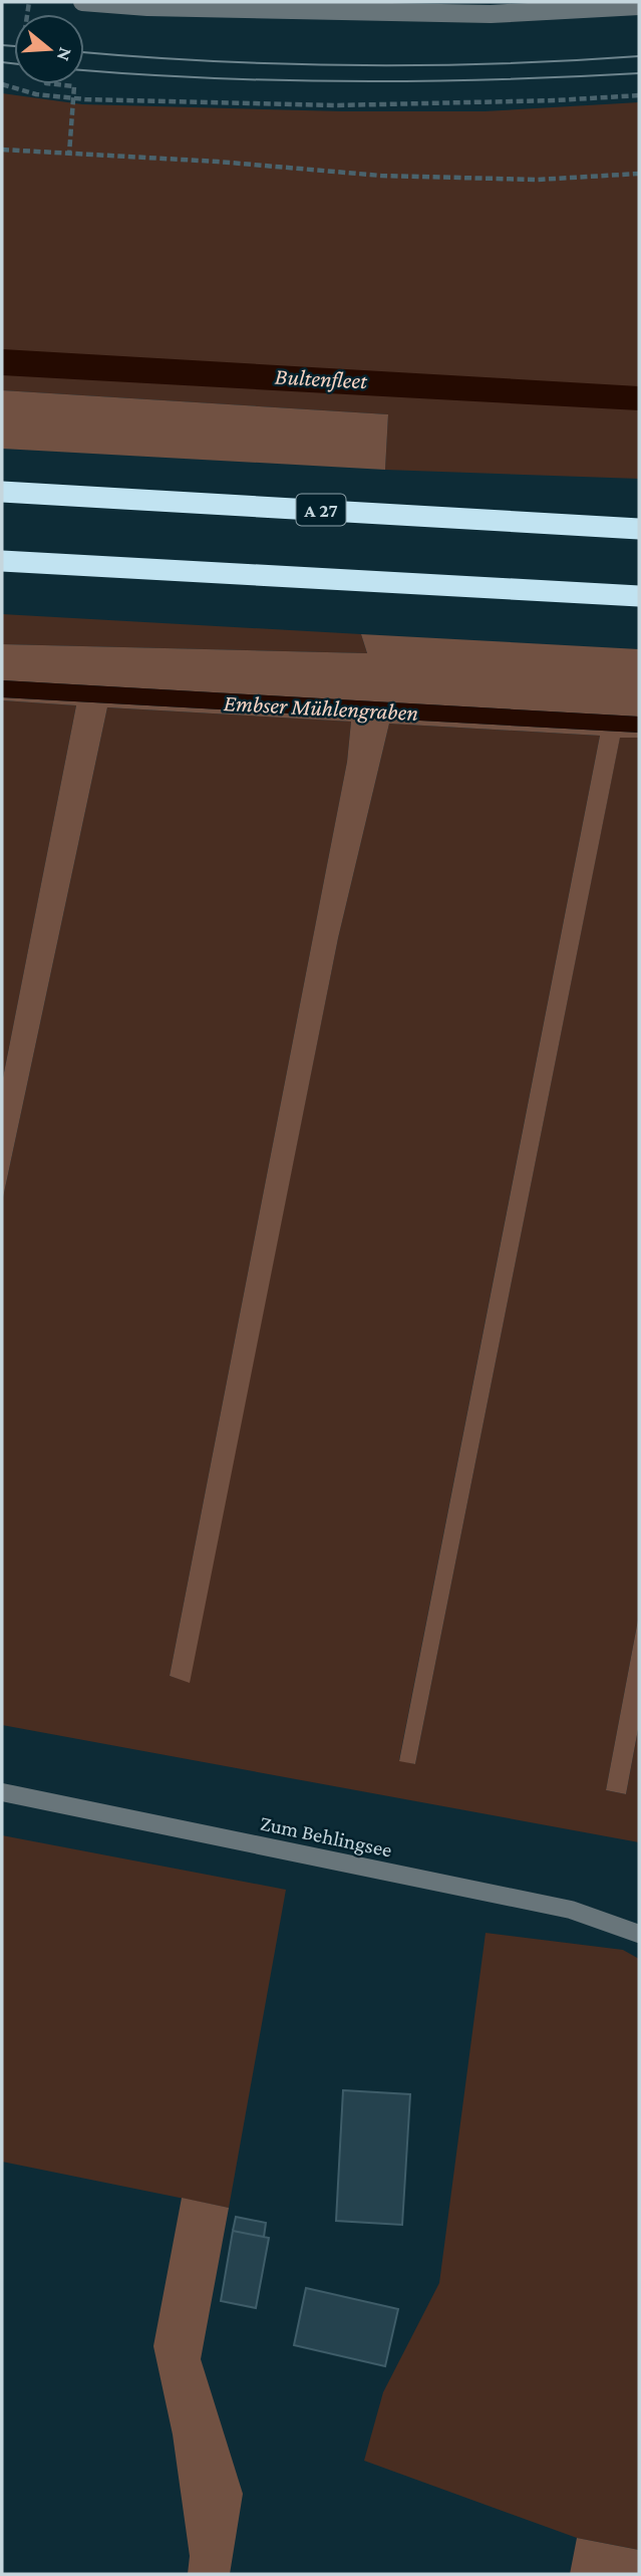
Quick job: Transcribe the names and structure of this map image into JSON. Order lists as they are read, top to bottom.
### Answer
{
  "streets": {
    "highway": ["A 27"],
    "street": ["Zum Behlingsee"]
  },
  "water": ["Bultenfleet", "Embser Mühlengraben"],
  "north": "right"
}
